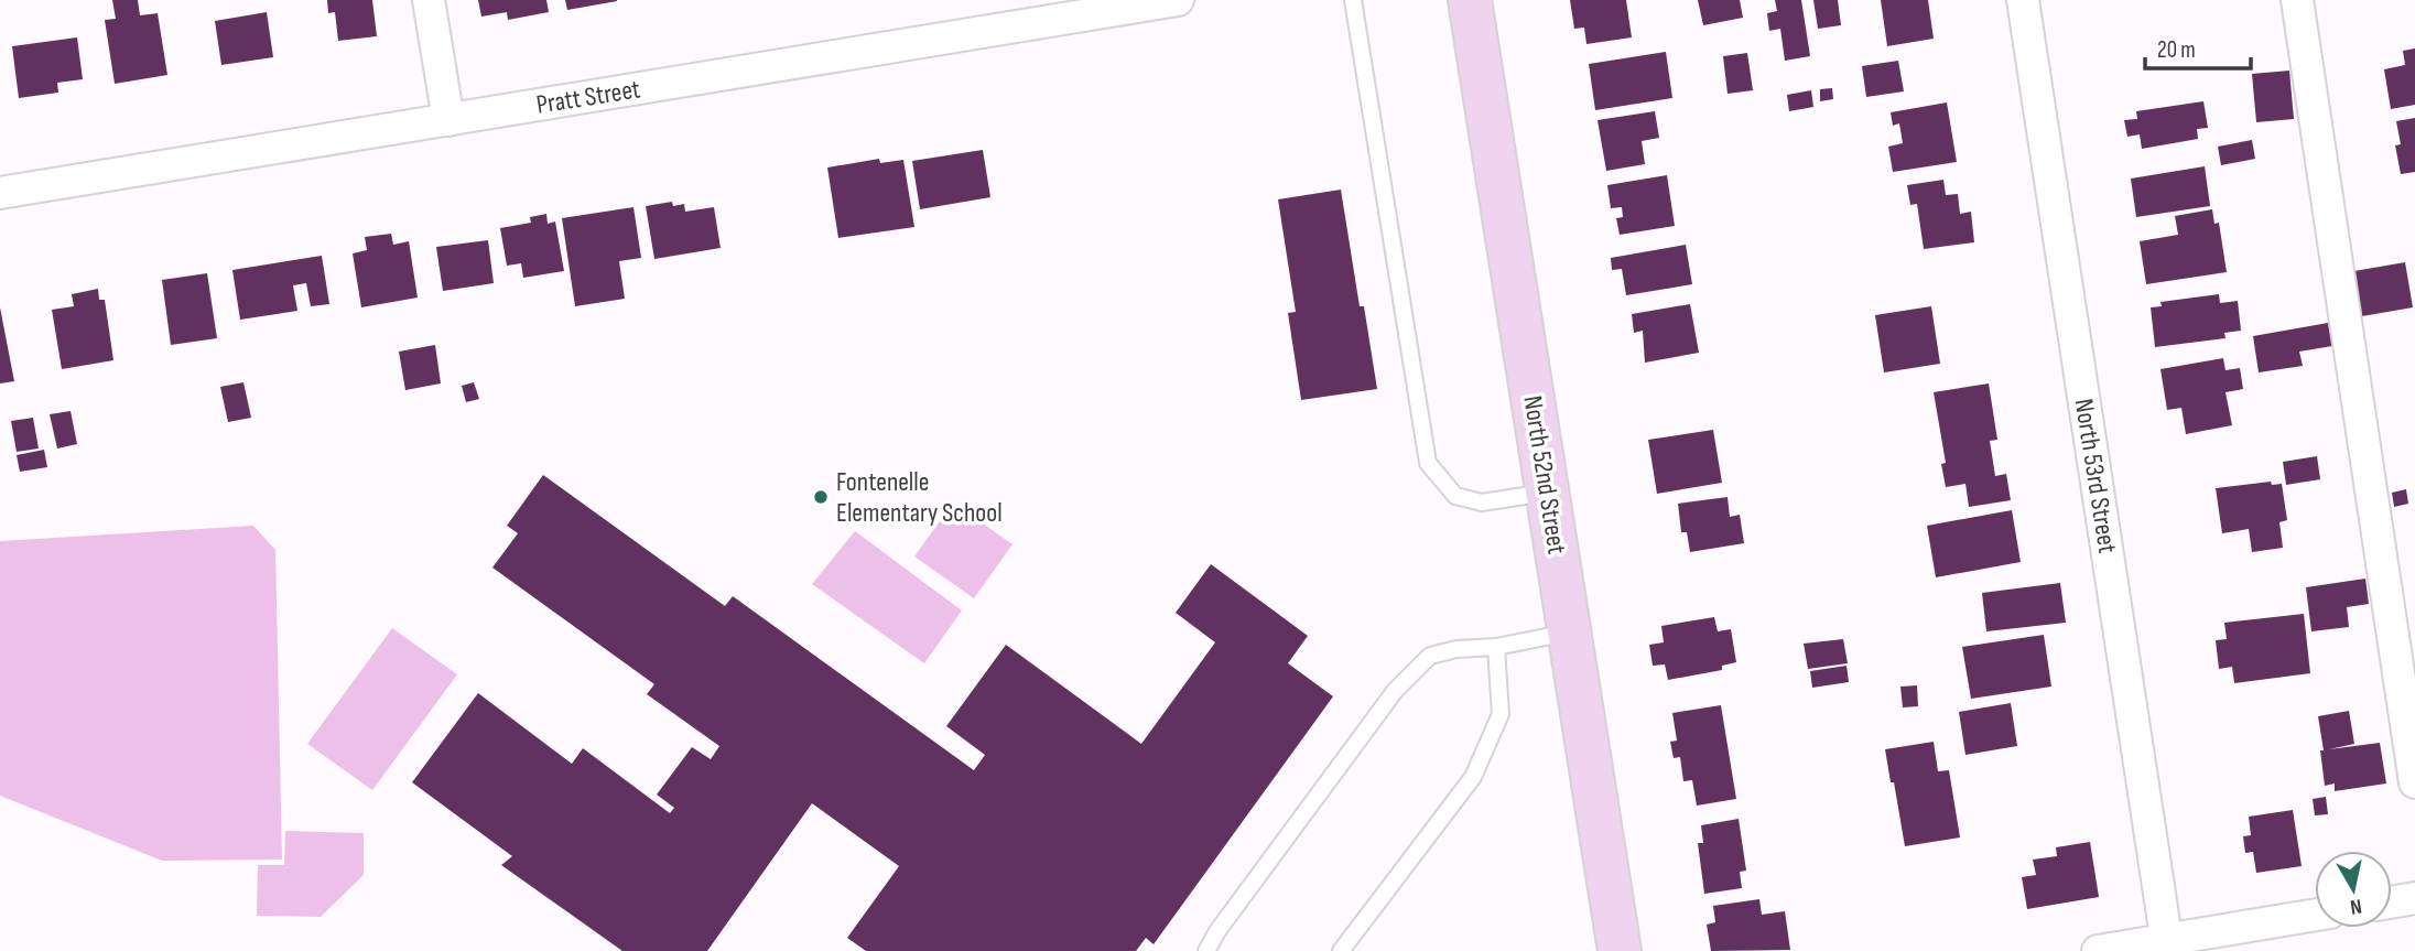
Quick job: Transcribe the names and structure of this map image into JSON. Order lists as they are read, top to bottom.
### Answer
{
  "streets": {
    "main road": ["North 52nd Street"],
    "street": ["Pratt Street", "North 53rd Street"]
  },
  "places": ["Fontenelle Elementary School"],
  "scale_bar": "20 m",
  "north": "bottom"
}
